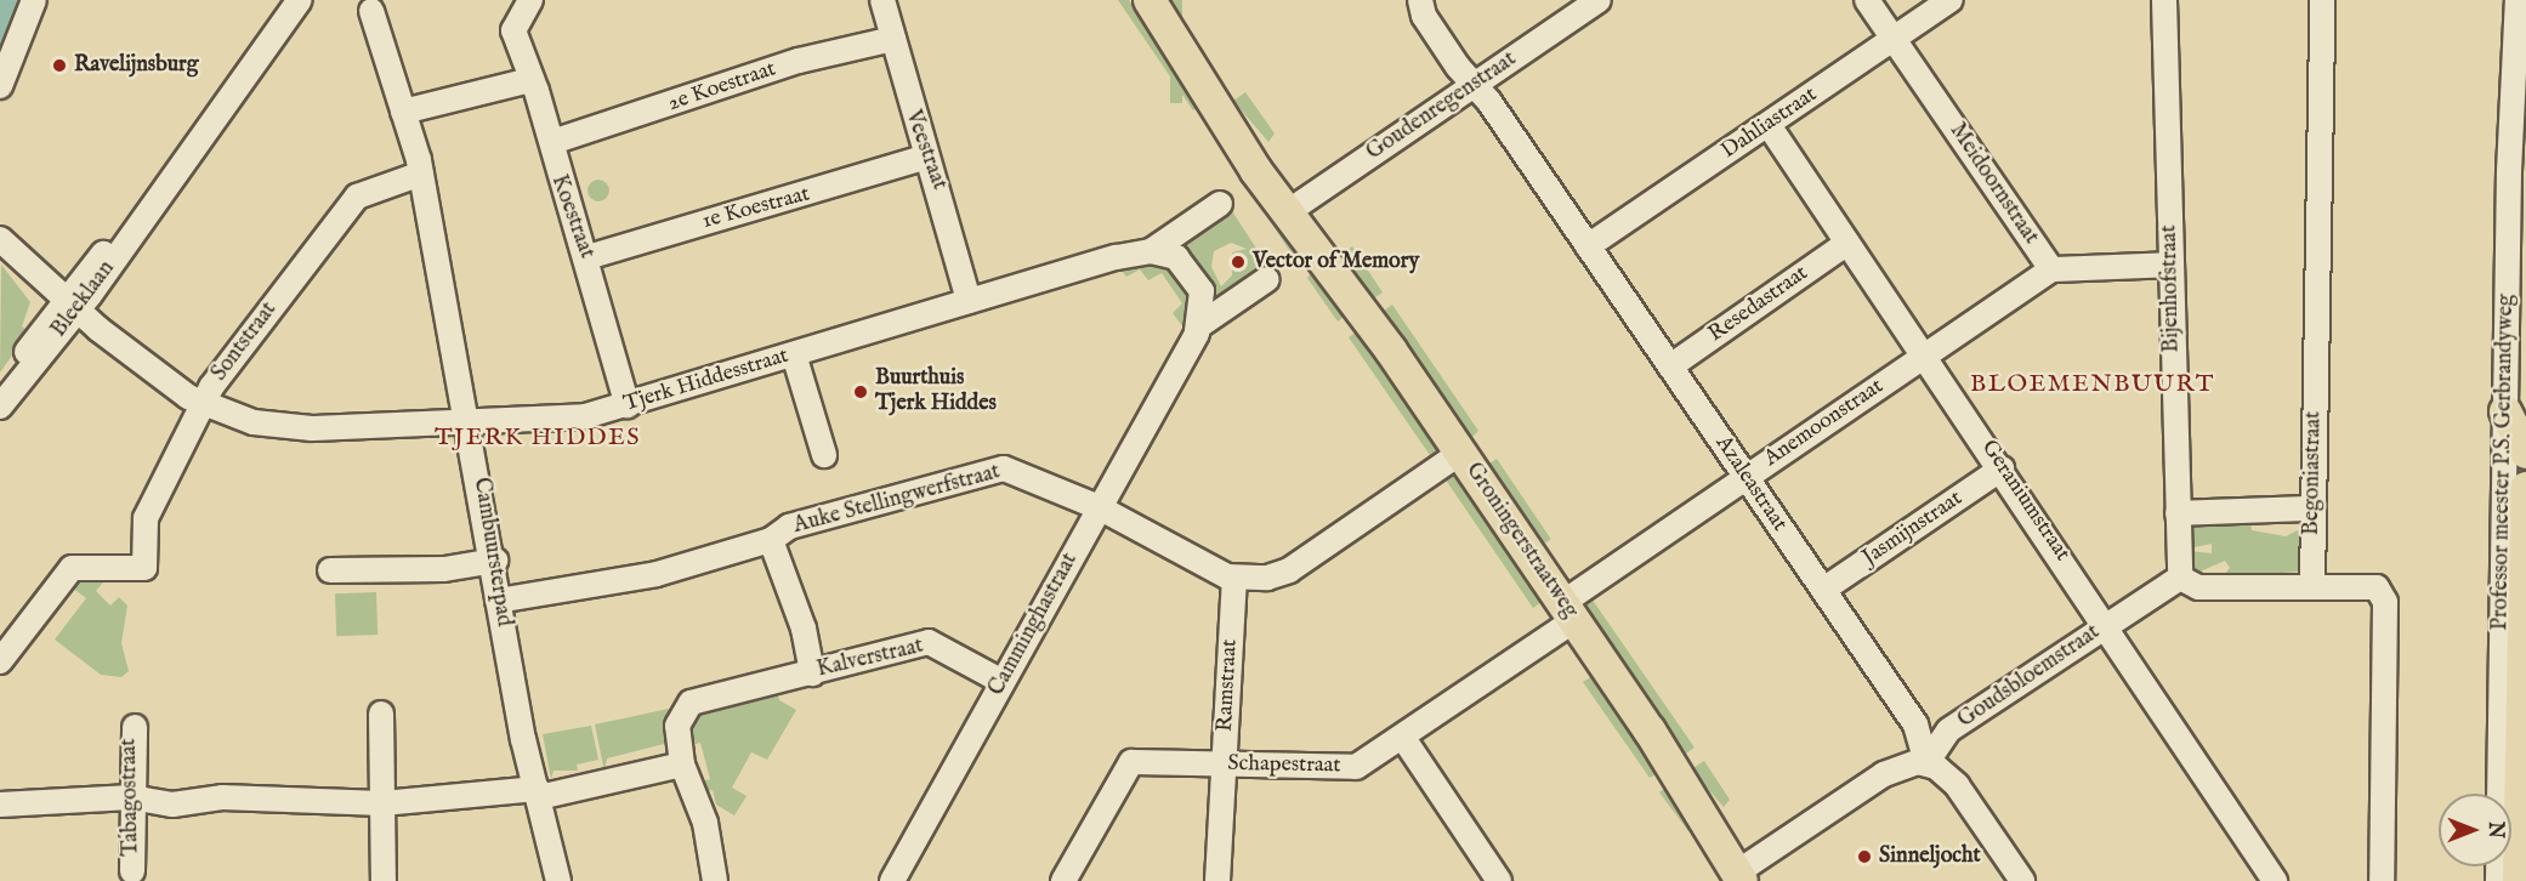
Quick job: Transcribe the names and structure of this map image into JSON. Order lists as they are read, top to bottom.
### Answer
{
  "streets": {
    "main road": ["Professor meester P.S. Gerbrandyweg", "Groningerstraatweg"],
    "street": [
      "2e Koestraat",
      "Goudenregenstraat",
      "Dahliastraat",
      "Veestraat",
      "Meidoornstraat",
      "1e Koestraat",
      "Koestraat",
      "Bijenhofstraat",
      "Bleeklaan",
      "Resedastraat",
      "Sontstraat",
      "Tjerk Hiddesstraat",
      "Anemoonstraat",
      "Begoniastraat",
      "Azaleastraat",
      "Auke Stellingwerfstraat",
      "Geraniumstraat",
      "Jasmijnstraat",
      "Cambuursterpad",
      "Camminghastraat",
      "Kalverstraat",
      "Goudsbloemstraat",
      "Ramstraat",
      "Schapestraat",
      "Tabagostraat"
    ]
  },
  "crossings": [
    ["2e Koestraat", "Veestraat"],
    ["2e Koestraat", "Koestraat"],
    ["Goudenregenstraat", "Azaleastraat"],
    ["Goudenregenstraat", "Groningerstraatweg"],
    ["Dahliastraat", "Meidoornstraat"],
    ["Dahliastraat", "Azaleastraat"],
    ["Dahliastraat", "Geraniumstraat"],
    ["Veestraat", "1e Koestraat"],
    ["Veestraat", "Tjerk Hiddesstraat"],
    ["Meidoornstraat", "Anemoonstraat"],
    ["1e Koestraat", "Koestraat"],
    ["Koestraat", "Tjerk Hiddesstraat"],
    ["Bijenhofstraat", "Goudsbloemstraat"],
    ["Bleeklaan", "Tjerk Hiddesstraat"],
    ["Resedastraat", "Azaleastraat"],
    ["Resedastraat", "Geraniumstraat"],
    ["Sontstraat", "Tjerk Hiddesstraat"],
    ["Sontstraat", "Cambuursterpad"],
    ["Tjerk Hiddesstraat", "Cambuursterpad"],
    ["Anemoonstraat", "Azaleastraat"],
    ["Anemoonstraat", "Geraniumstraat"],
    ["Anemoonstraat", "Groningerstraatweg"],
    ["Anemoonstraat", "Schapestraat"],
    ["Azaleastraat", "Jasmijnstraat"],
    ["Azaleastraat", "Goudsbloemstraat"],
    ["Auke Stellingwerfstraat", "Cambuursterpad"],
    ["Auke Stellingwerfstraat", "Camminghastraat"],
    ["Auke Stellingwerfstraat", "Ramstraat"],
    ["Geraniumstraat", "Jasmijnstraat"],
    ["Geraniumstraat", "Goudsbloemstraat"],
    ["Groningerstraatweg", "Schapestraat"],
    ["Camminghastraat", "Kalverstraat"],
    ["Ramstraat", "Schapestraat"]
  ],
  "districts": ["BLOEMENBUURT", "TJERK HIDDES"],
  "places": [
    "Ravelijnsburg",
    "Vector of Memory",
    "Buurthuis Tjerk Hiddes",
    "Sinneljocht"
  ],
  "north": "right"
}
